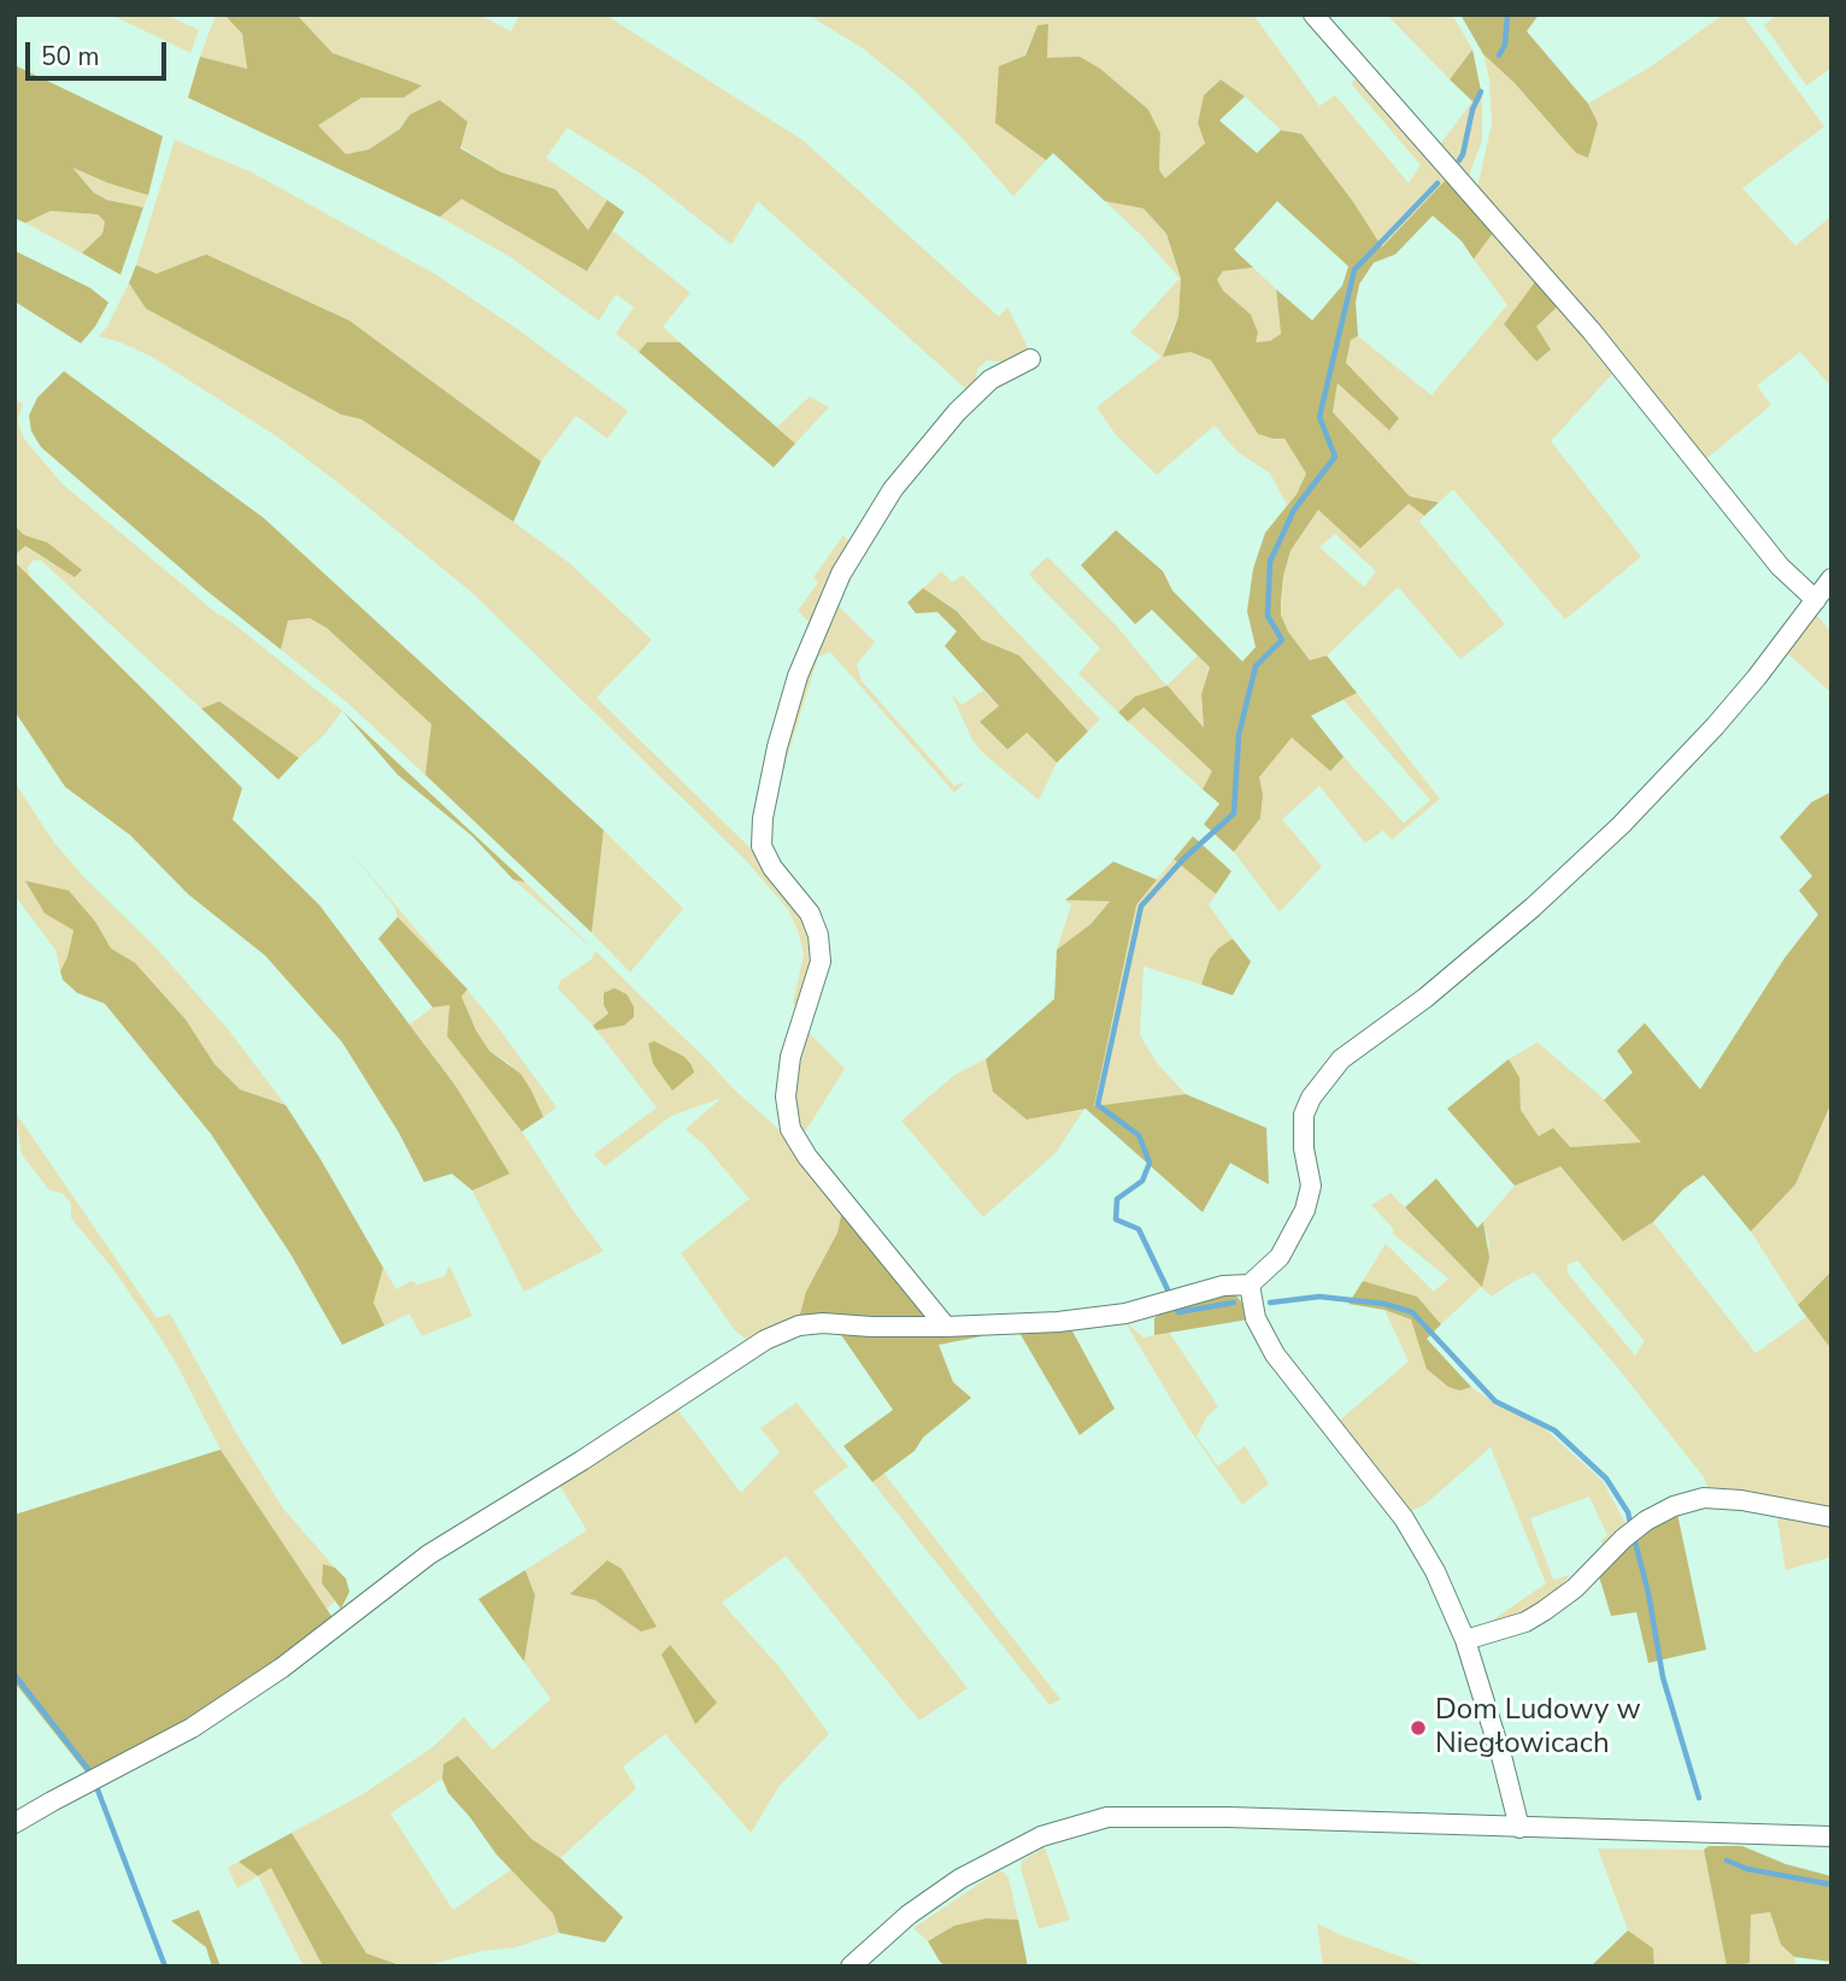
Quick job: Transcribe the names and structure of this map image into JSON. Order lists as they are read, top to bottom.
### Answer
{
  "places": ["Dom Ludowy w Niegłowicach"],
  "scale_bar": "50 m"
}
